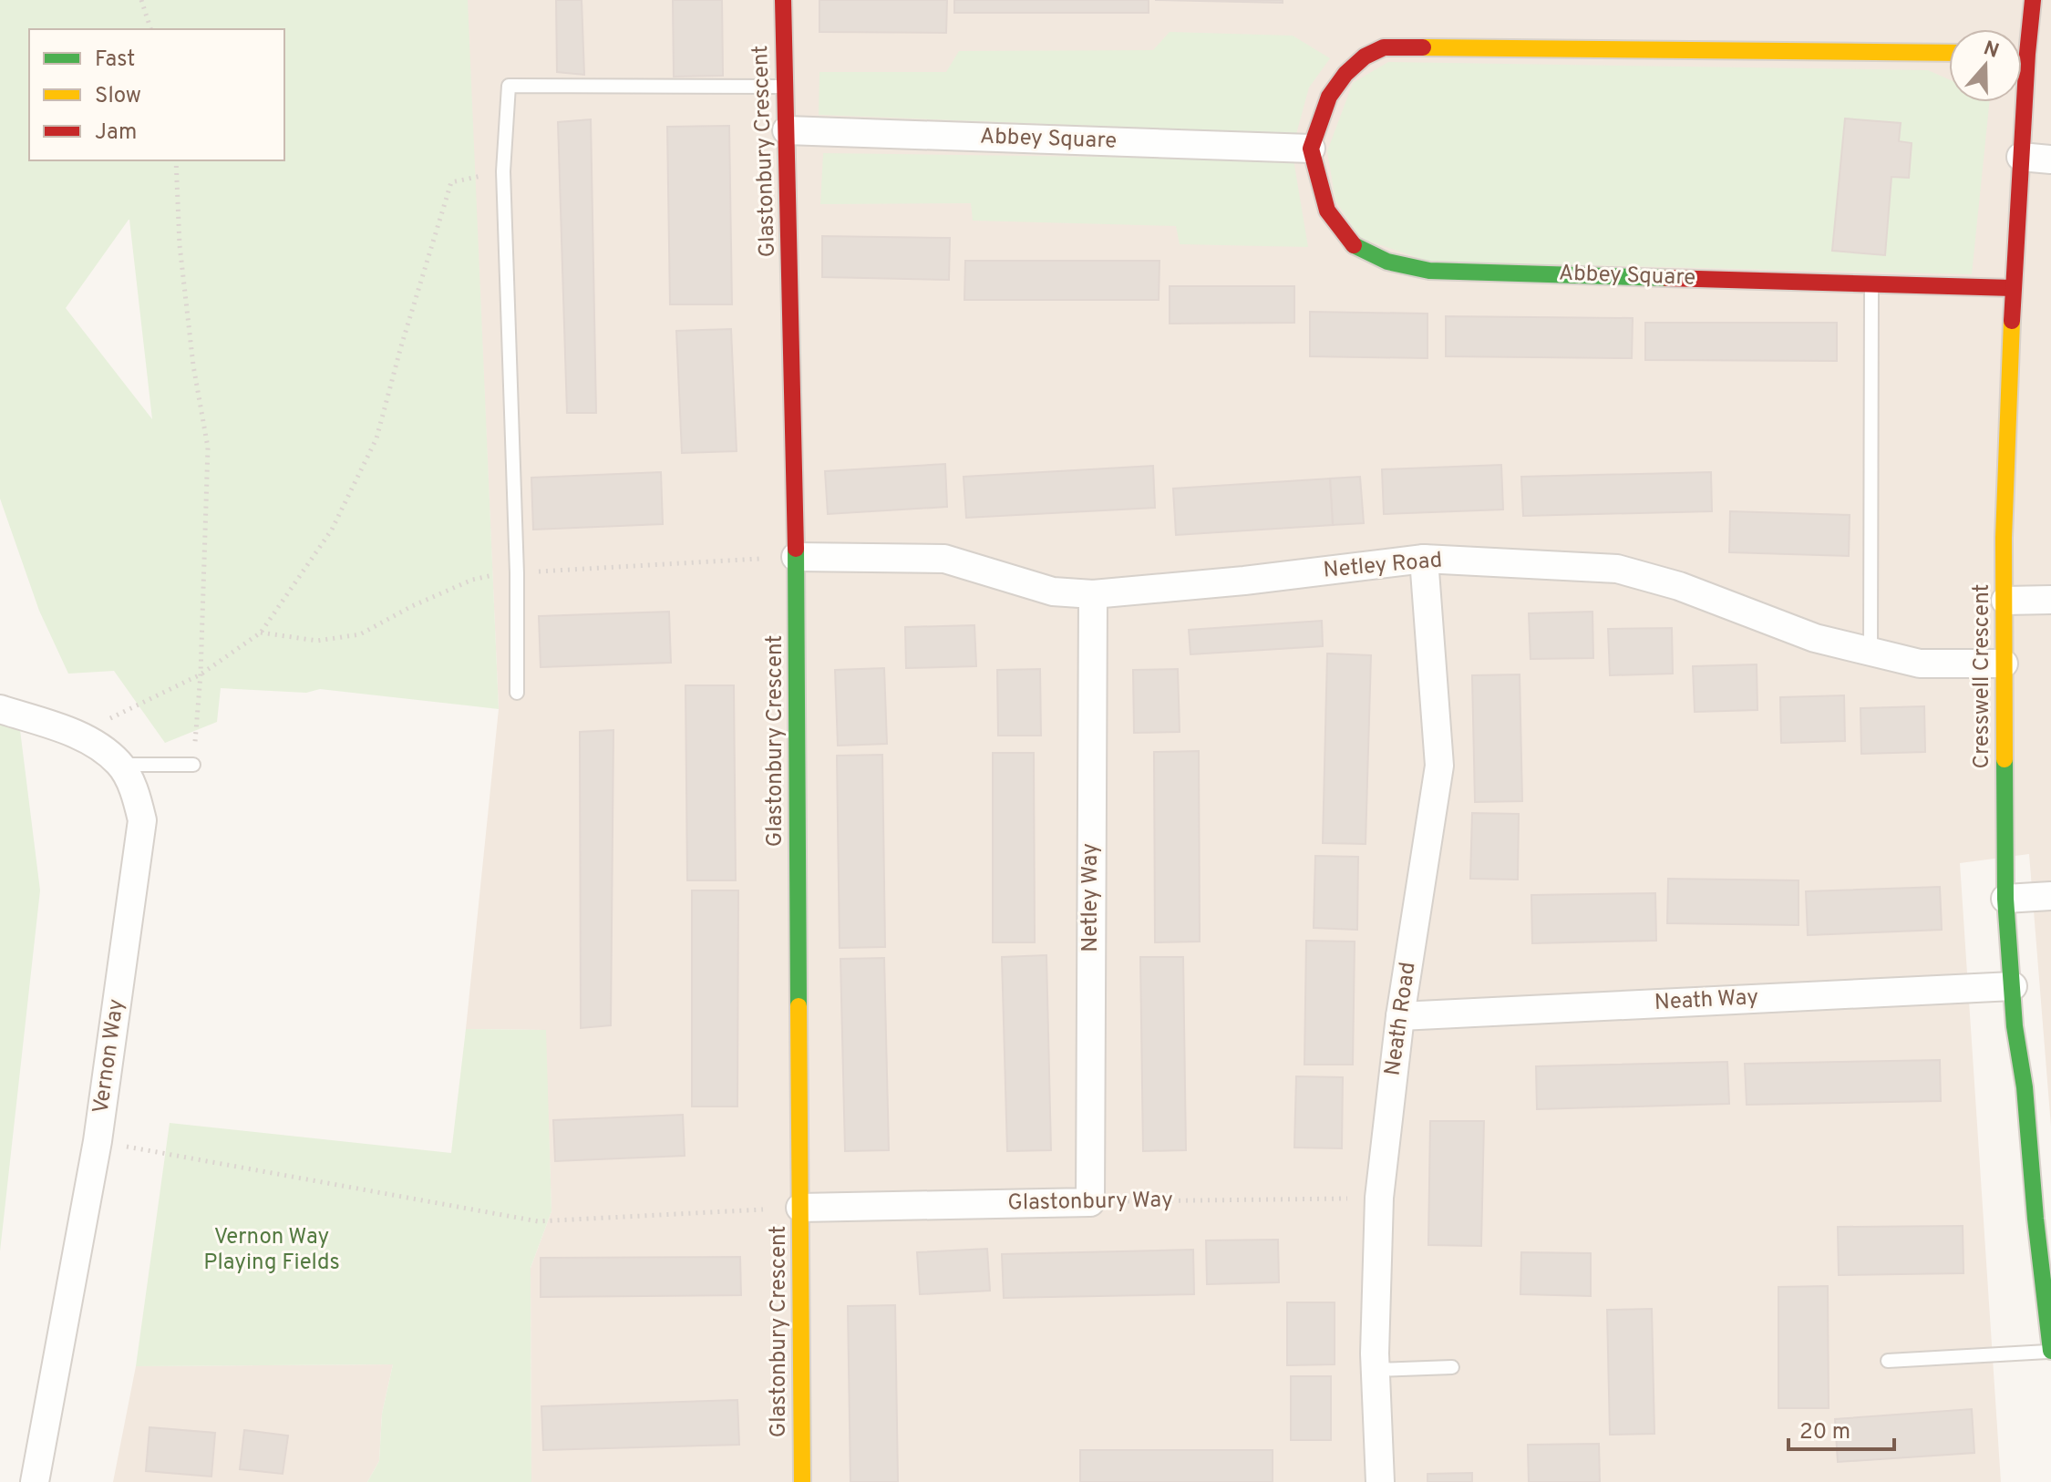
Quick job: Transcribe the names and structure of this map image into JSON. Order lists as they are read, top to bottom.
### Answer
{
  "streets": {
    "street": [
      "Abbey Square",
      "Glastonbury Crescent",
      "Netley Road",
      "Cresswell Crescent",
      "Netley Way",
      "Neath Way",
      "Neath Road",
      "Vernon Way",
      "Glastonbury Way"
    ]
  },
  "crossings": [
    ["Abbey Square", "Glastonbury Crescent"],
    ["Abbey Square", "Cresswell Crescent"],
    ["Glastonbury Crescent", "Netley Road"],
    ["Glastonbury Crescent", "Glastonbury Way"],
    ["Netley Road", "Cresswell Crescent"],
    ["Netley Road", "Netley Way"],
    ["Netley Road", "Neath Road"],
    ["Cresswell Crescent", "Neath Way"],
    ["Netley Way", "Glastonbury Way"],
    ["Neath Way", "Neath Road"],
    ["Neath Road", "Glastonbury Way"]
  ],
  "parks": ["Vernon Way Playing Fields"],
  "legend": ["Fast", "Slow", "Jam"],
  "scale_bar": "20 m",
  "north": "top"
}
